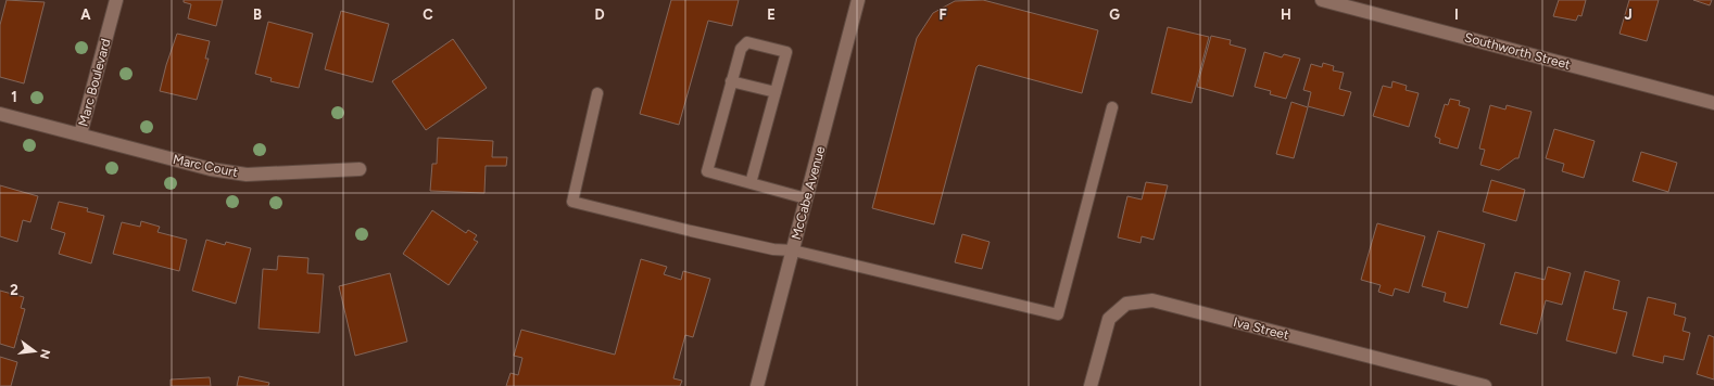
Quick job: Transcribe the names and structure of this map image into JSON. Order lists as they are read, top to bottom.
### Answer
{
  "streets": {
    "street": [
      "Southworth Street",
      "Marc Boulevard",
      "Marc Court",
      "McCabe Avenue",
      "Iva Street"
    ]
  },
  "crossings": [
    ["Marc Boulevard", "Marc Court"]
  ],
  "north": "right",
  "grid": {
    "columns": [
      "A",
      "B",
      "C",
      "D",
      "E",
      "F",
      "G",
      "H",
      "I",
      "J"
    ],
    "rows": ["1", "2"]
  }
}
